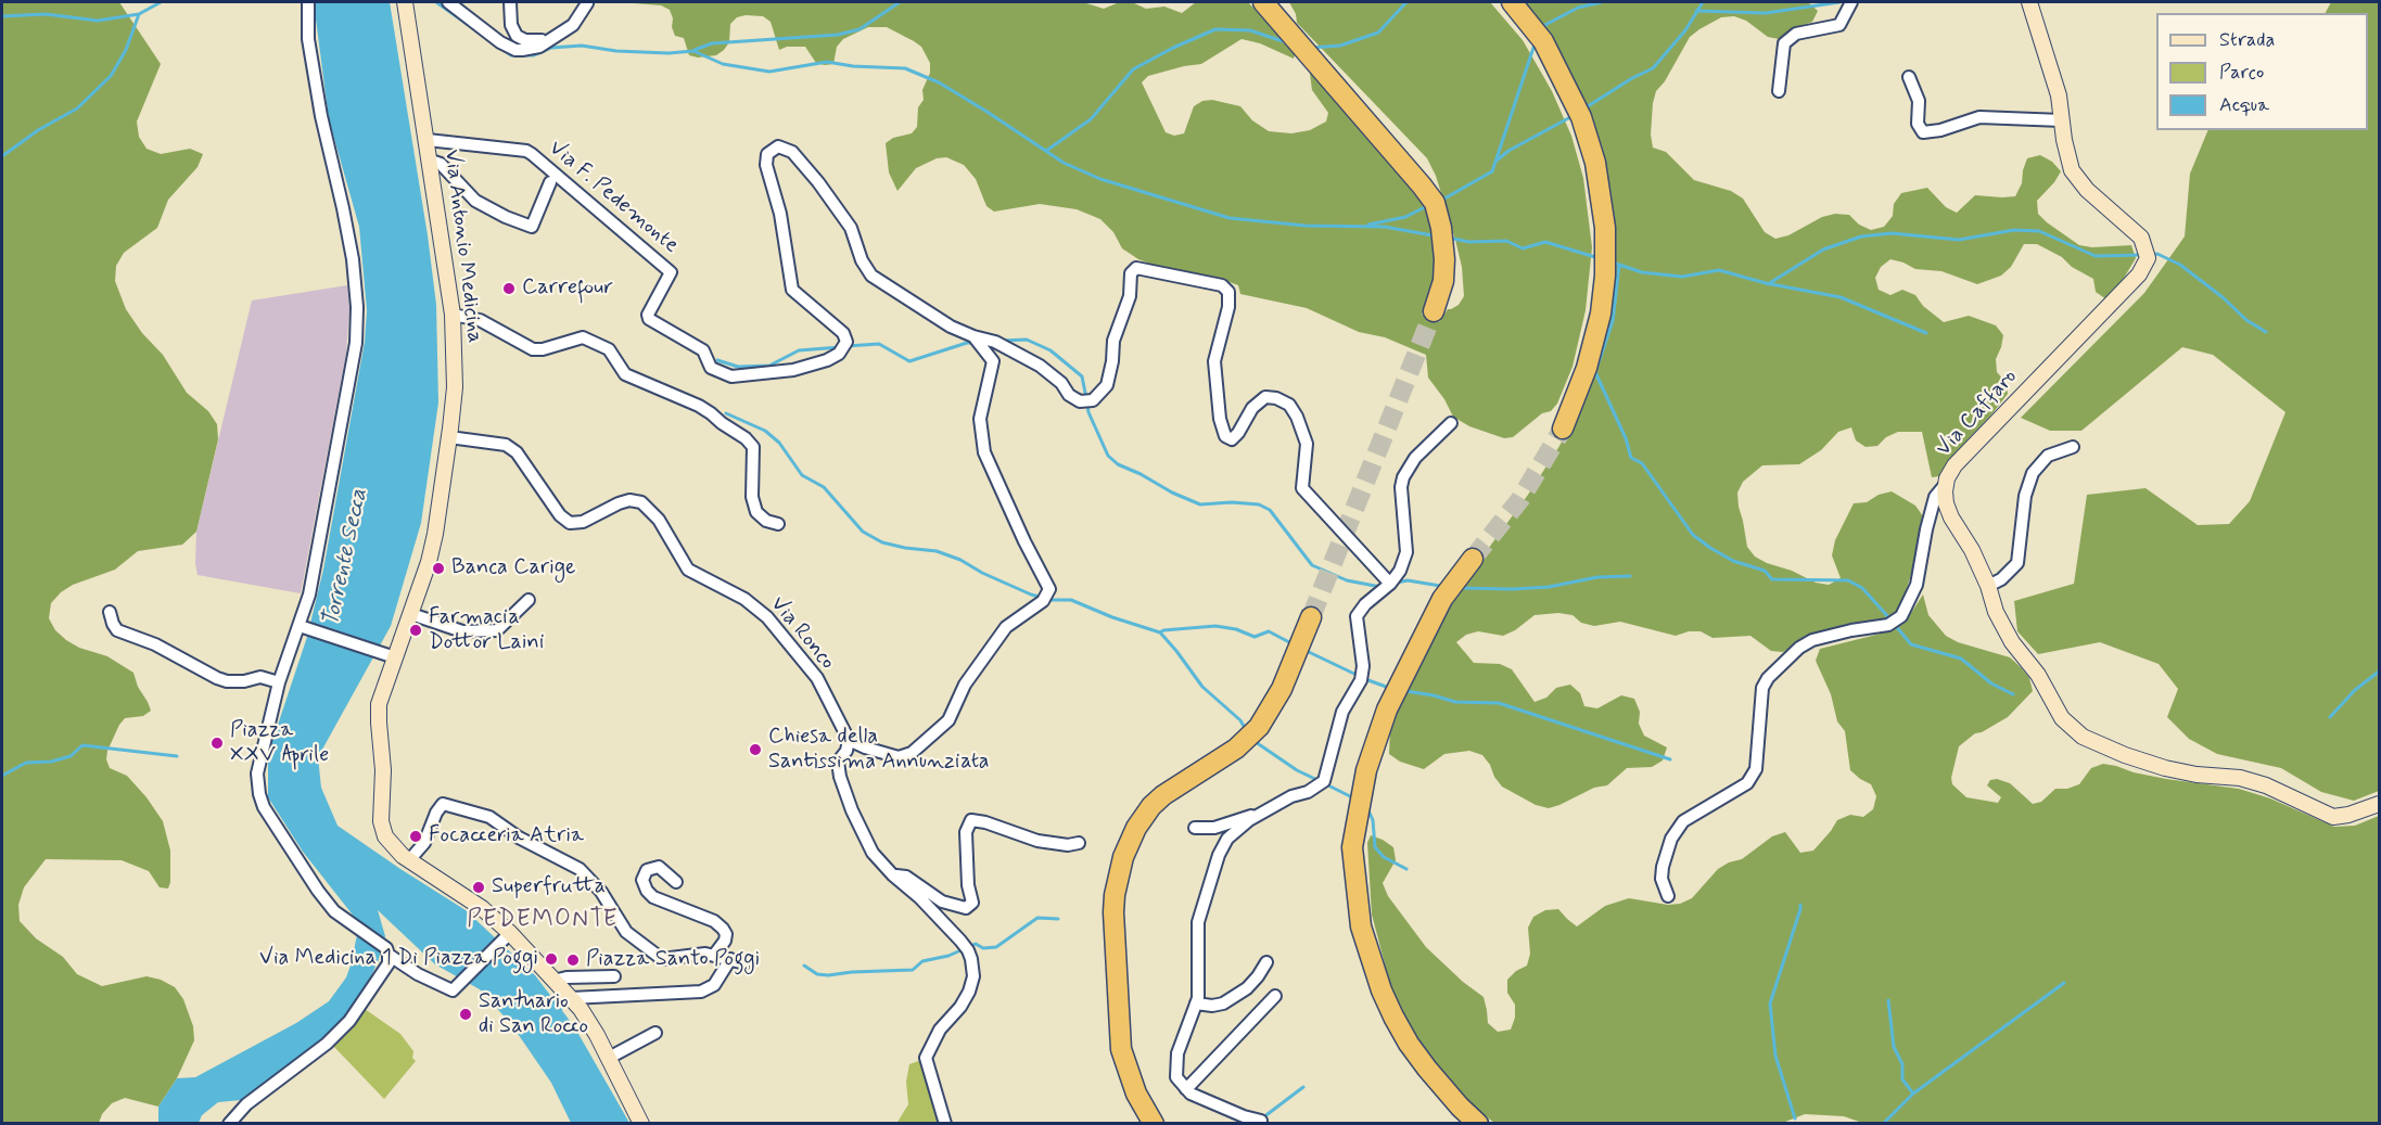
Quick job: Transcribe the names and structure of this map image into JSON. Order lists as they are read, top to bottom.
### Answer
{
  "streets": {
    "main road": ["Via Antonio Medicina", "Via Caffaro"],
    "street": ["Via F. Pedemonte", "Via Ronco"]
  },
  "crossings": [
    ["Via F. Pedemonte", "Via Antonio Medicina"],
    ["Via Antonio Medicina", "Via Ronco"]
  ],
  "districts": ["PEDEMONTE"],
  "water": ["Torrente Secca"],
  "places": [
    "Carrefour",
    "Banca Carige",
    "Farmacia Dottor Laini",
    "Piazza XXV Aprile",
    "Chiesa della Santissima Annunziata",
    "Focacceria Atria",
    "Superfrutta",
    "Via Medicina 1 Di Piazza Poggi",
    "Piazza Santo Poggi",
    "Santuario di San Rocco"
  ],
  "legend": ["Strada", "Parco", "Acqua"]
}
